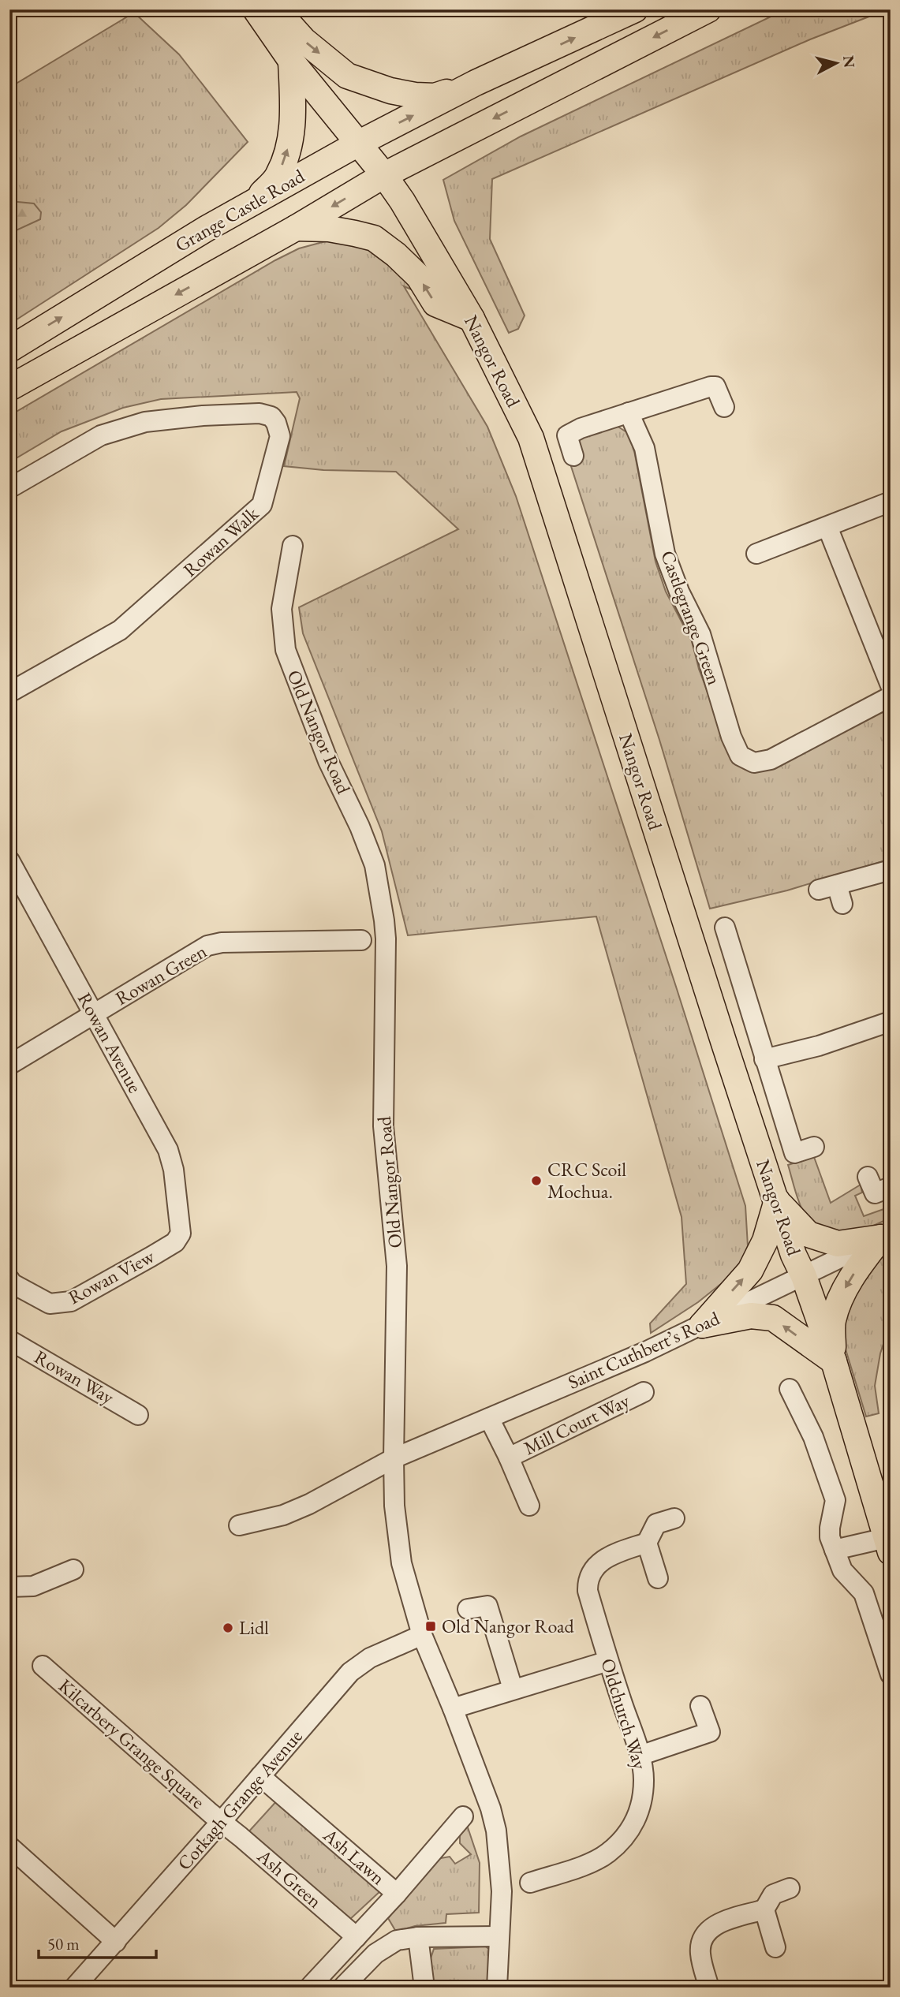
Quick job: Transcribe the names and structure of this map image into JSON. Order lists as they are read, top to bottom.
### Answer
{
  "streets": {
    "main road": ["Grange Castle Road", "Nangor Road"],
    "street": [
      "Rowan Walk",
      "Castlegrange Green",
      "Old Nangor Road",
      "Rowan Green",
      "Rowan Avenue",
      "Rowan View",
      "Saint Cuthbert’s Road",
      "Rowan Way",
      "Mill Court Way",
      "Oldchurch Way",
      "Kilcarbery Grange Square",
      "Corkagh Grange Avenue",
      "Ash Lawn",
      "Ash Green"
    ]
  },
  "crossings": [
    ["Grange Castle Road", "Nangor Road"],
    ["Nangor Road", "Saint Cuthbert’s Road"],
    ["Old Nangor Road", "Saint Cuthbert’s Road"],
    ["Old Nangor Road", "Corkagh Grange Avenue"],
    ["Rowan Green", "Rowan Avenue"],
    ["Rowan Avenue", "Rowan View"],
    ["Saint Cuthbert’s Road", "Mill Court Way"],
    ["Kilcarbery Grange Square", "Corkagh Grange Avenue"],
    ["Kilcarbery Grange Square", "Ash Green"],
    ["Corkagh Grange Avenue", "Ash Lawn"],
    ["Corkagh Grange Avenue", "Ash Green"]
  ],
  "places": {
    "other": ["CRC Scoil Mochua.", "Lidl"],
    "transit": ["Old Nangor Road"]
  },
  "scale_bar": "50 m",
  "north": "right"
}
